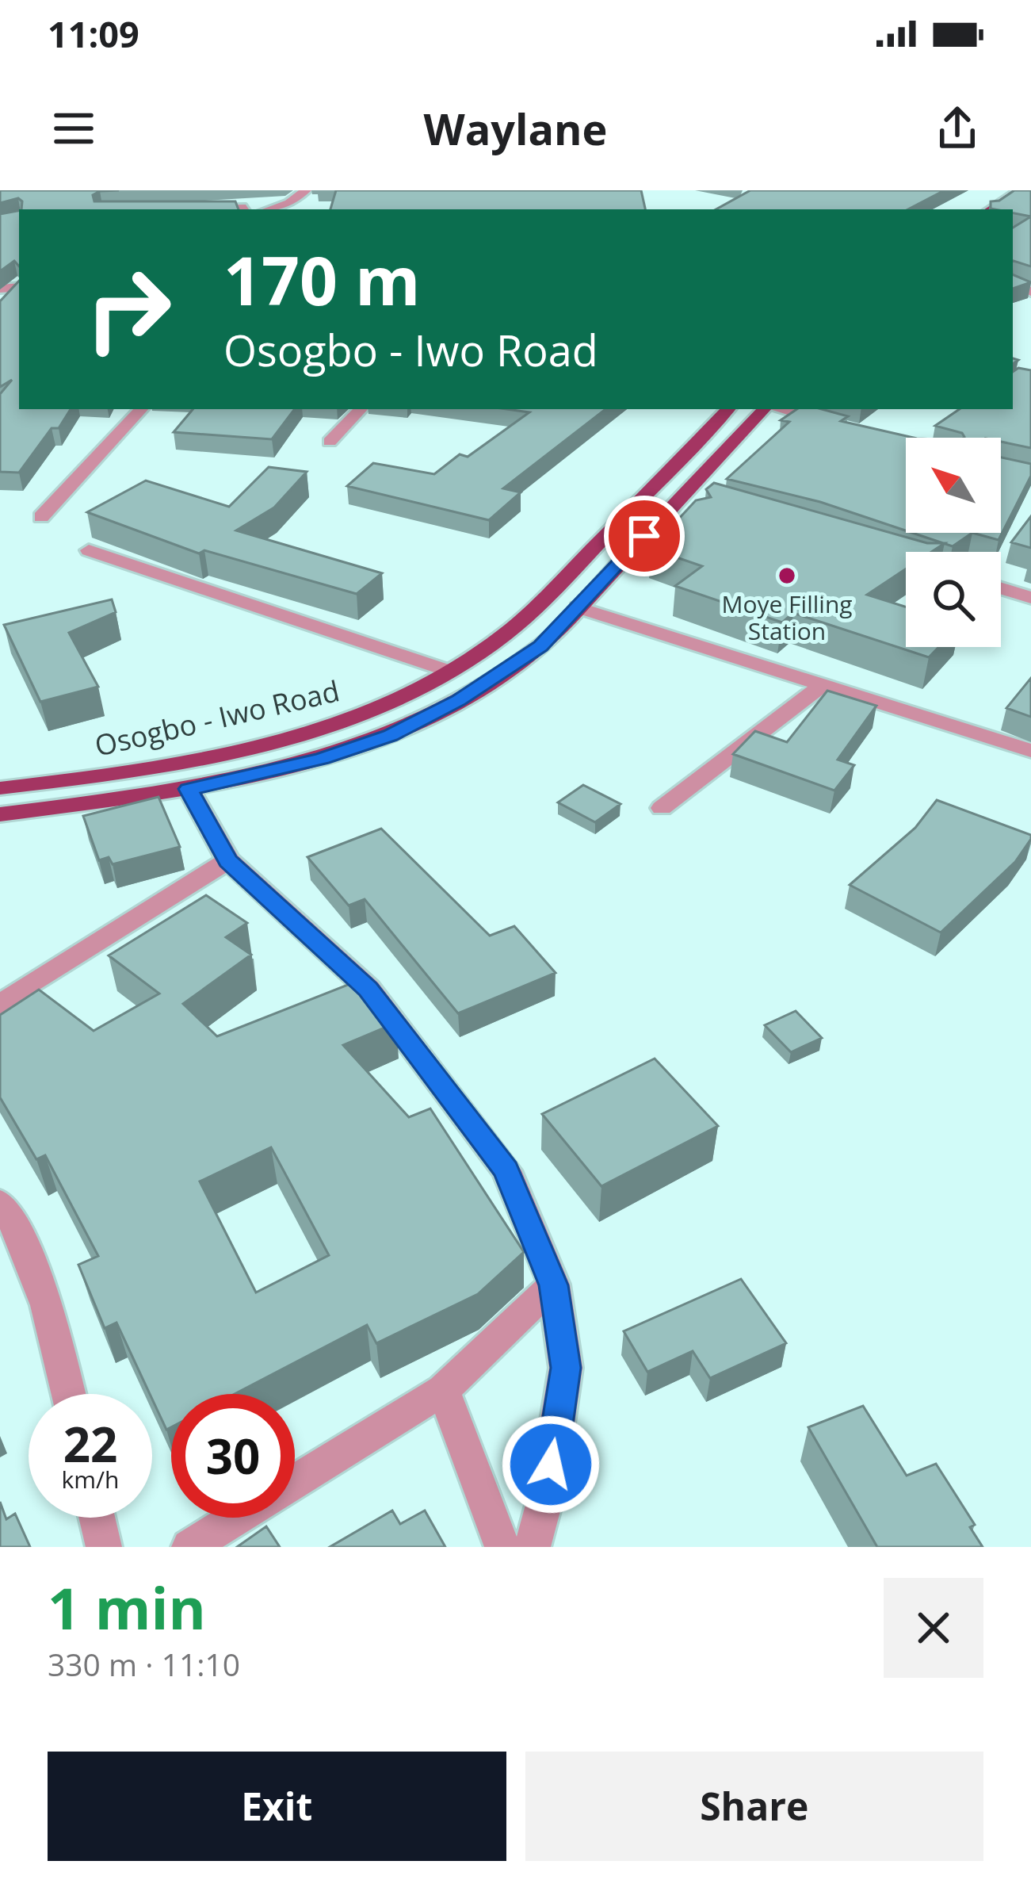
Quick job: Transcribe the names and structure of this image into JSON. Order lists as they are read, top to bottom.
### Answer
{
  "streets": {
    "main road": ["Osogbo - Iwo Road"]
  },
  "places": ["Moye Filling Station"],
  "north": "top left",
  "page": {
    "status": "11:09",
    "header": "Waylane",
    "turn": ["170 m", "Osogbo - Iwo Road"],
    "speed": "22 km/h",
    "limit": "30",
    "heading": ["1 min", "330 m · 11:10"],
    "buttons": ["Exit", "Share"]
  }
}
